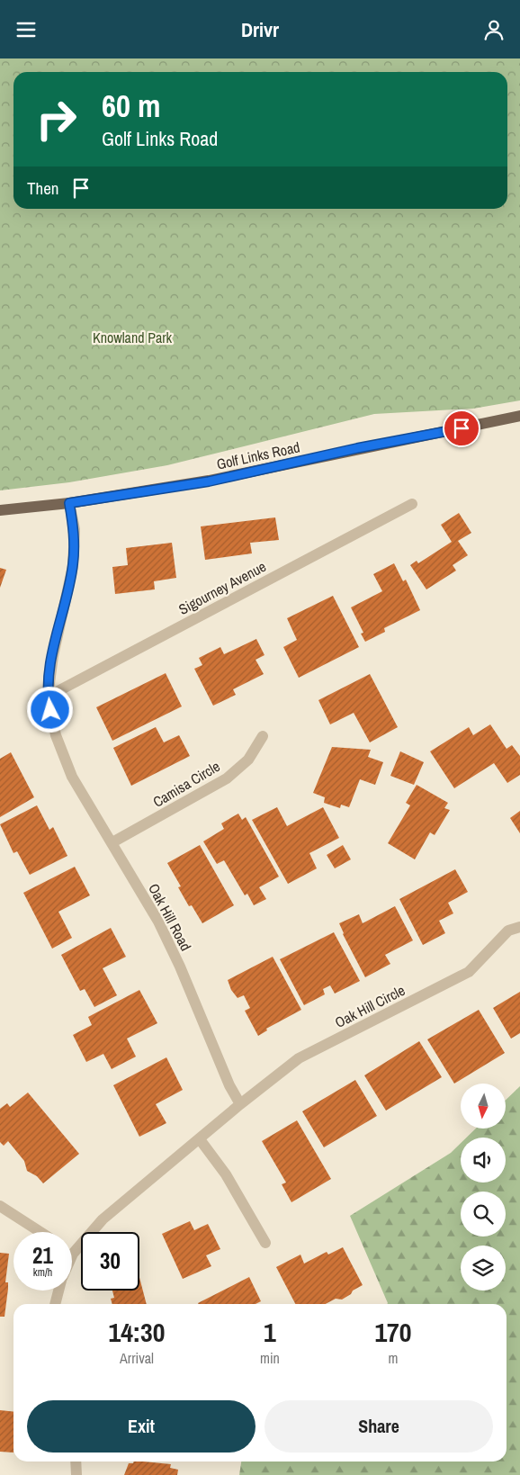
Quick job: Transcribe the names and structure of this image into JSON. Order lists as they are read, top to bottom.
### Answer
{
  "streets": {
    "main road": ["Golf Links Road"],
    "street": [
      "Sigourney Avenue",
      "Camisa Circle",
      "Oak Hill Road",
      "Oak Hill Circle"
    ]
  },
  "crossings": [
    ["Golf Links Road", "Oak Hill Road"],
    ["Sigourney Avenue", "Oak Hill Road"],
    ["Camisa Circle", "Oak Hill Road"],
    ["Oak Hill Road", "Oak Hill Circle"]
  ],
  "parks": ["Knowland Park"],
  "north": "bottom",
  "page": {
    "header": "Drivr",
    "turn": ["60 m", "Golf Links Road"],
    "then": "Then",
    "speed": "21 km/h",
    "limit": "30",
    "eta": [
      "14:30",
      "Arrival",
      "1",
      "min",
      "170",
      "m"
    ],
    "buttons": ["Exit", "Share"]
  }
}
